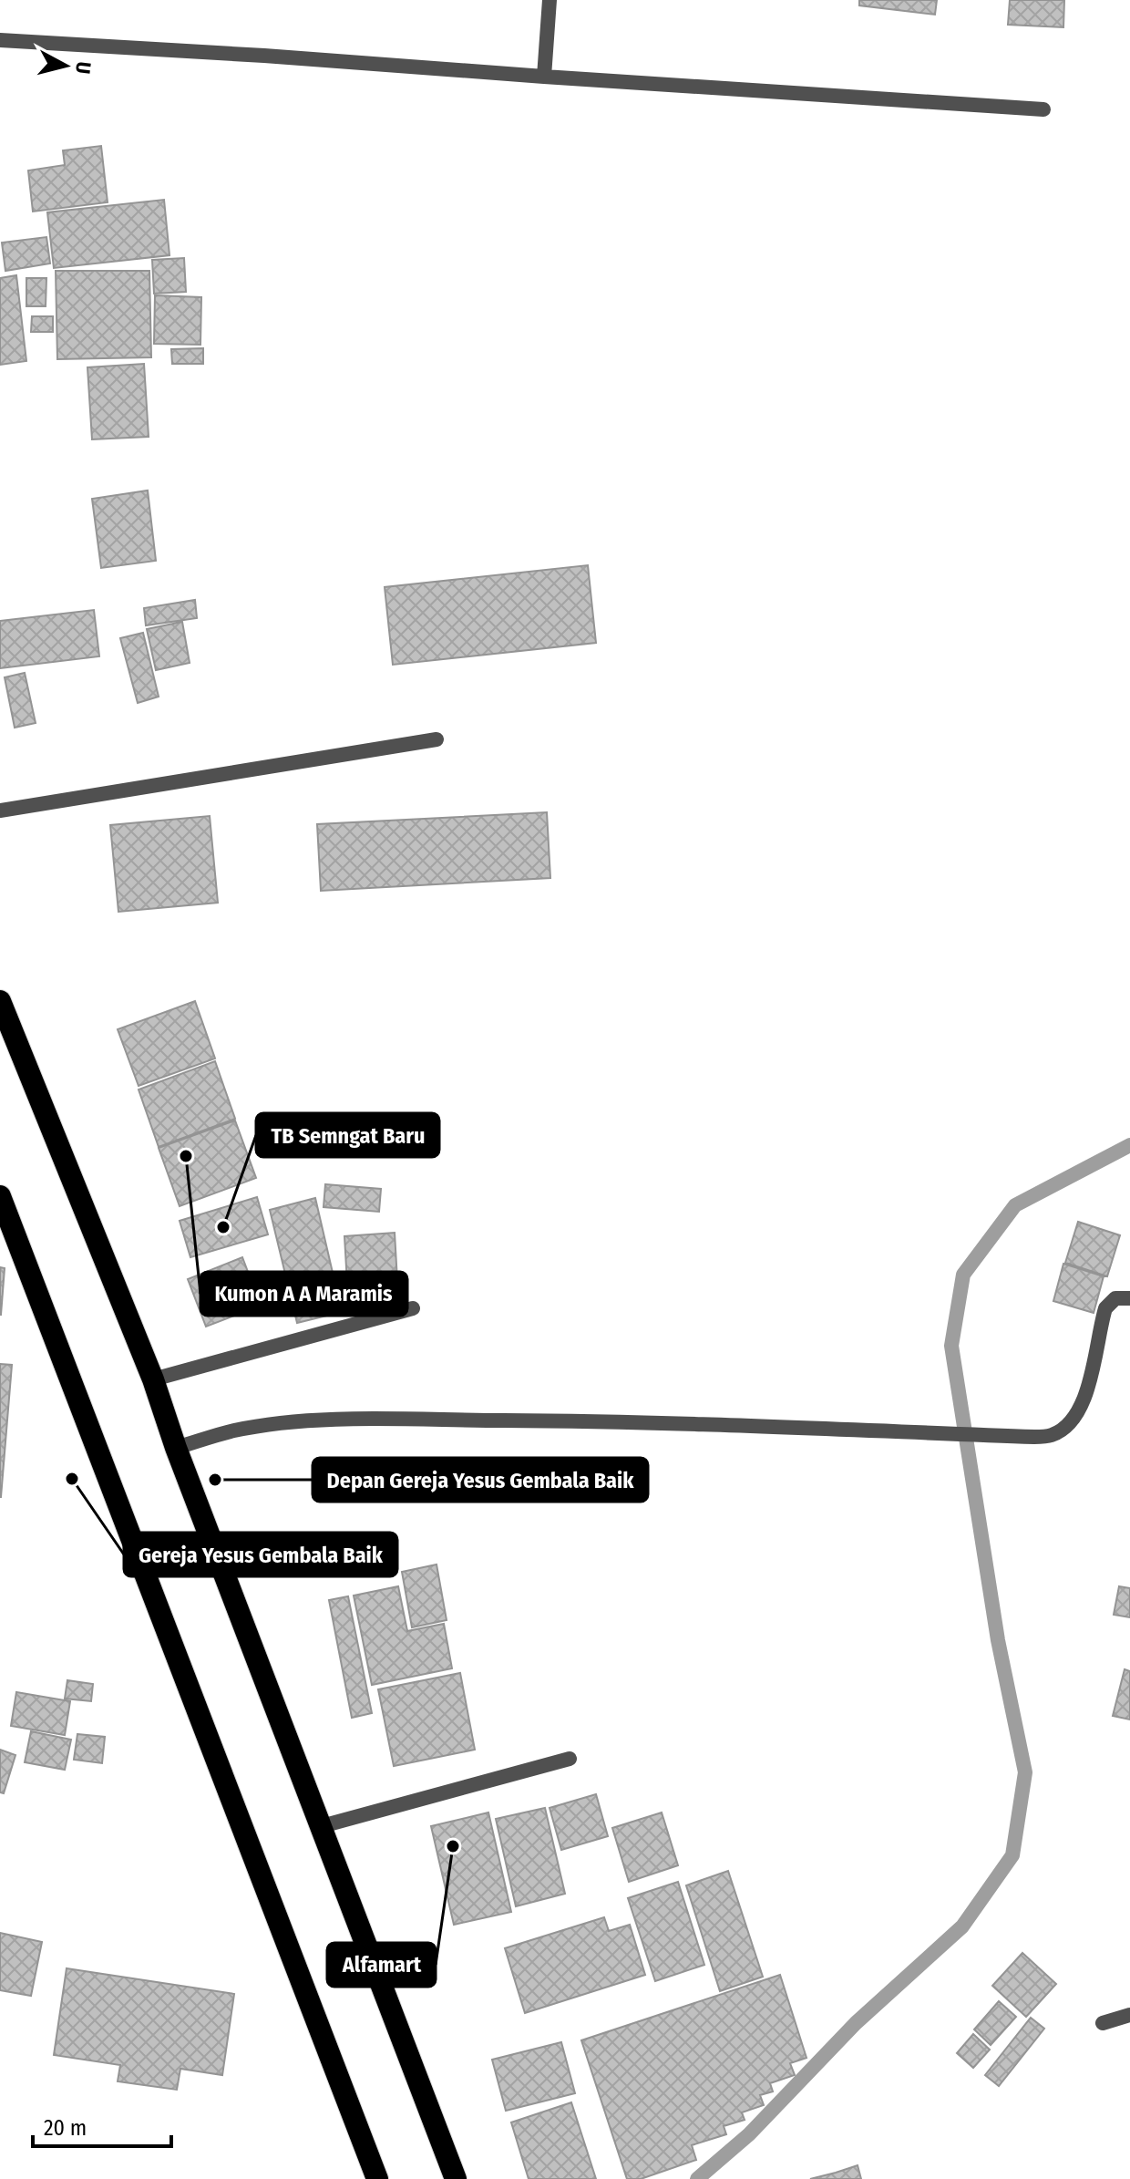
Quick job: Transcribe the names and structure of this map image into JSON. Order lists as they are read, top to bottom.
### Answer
{
  "places": [
    "Kumon A A Maramis",
    "TB Semngat Baru",
    "Gereja Yesus Gembala Baik",
    "Depan Gereja Yesus Gembala Baik",
    "Alfamart"
  ],
  "scale_bar": "20 m",
  "north": "right"
}
